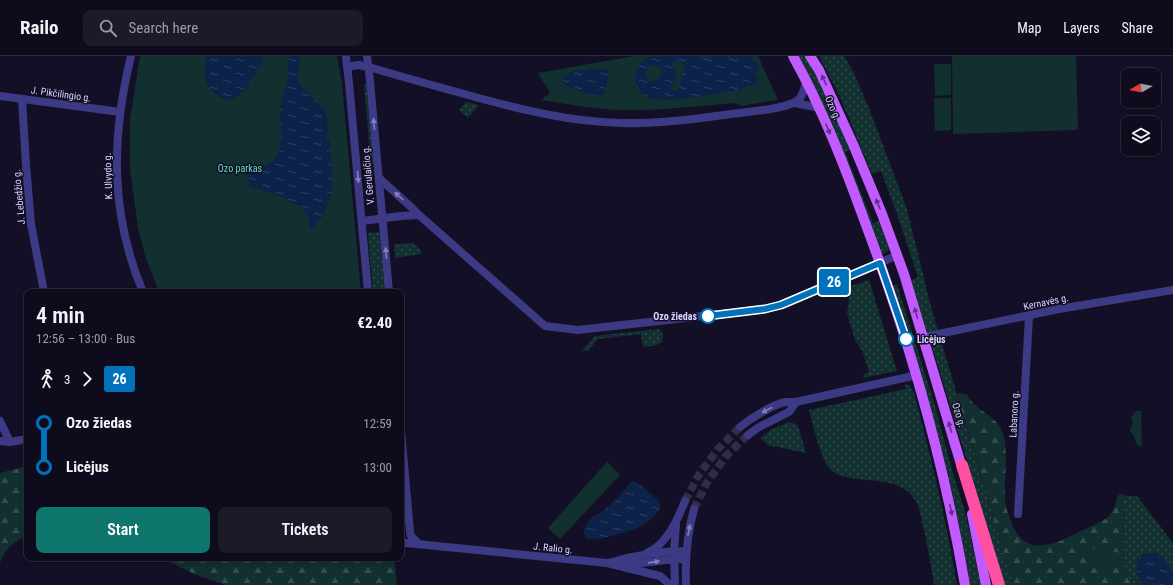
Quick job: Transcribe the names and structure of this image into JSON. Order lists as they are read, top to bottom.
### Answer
{
  "streets": {
    "main road": ["Ozo g."],
    "street": [
      "J. Pikčilingio g.",
      "V. Gerulaičio g.",
      "K. Ulvydo g.",
      "J. Lebedžio g.",
      "Kernavės g.",
      "Labanoro g.",
      "J. Ralio g."
    ]
  },
  "crossings": [
    ["J. Pikčilingio g.", "K. Ulvydo g."],
    ["J. Pikčilingio g.", "J. Lebedžio g."],
    ["Ozo g.", "Kernavės g."],
    ["Kernavės g.", "Labanoro g."]
  ],
  "parks": ["Ozo parkas"],
  "places": ["Ozo žiedas", "Licėjus"],
  "lines": ["bus line 26"],
  "north": "left",
  "page": {
    "header": "Railo",
    "search": "Search here",
    "nav": ["Map", "Layers", "Share"],
    "on_map": "26",
    "heading": ["4 min", "12:56 – 13:00 · Bus", "€2.40"],
    "legs": ["3", "26"],
    "list": [
      {
        "name": "Ozo žiedas",
        "value": "12:59"
      },
      {
        "name": "Licėjus",
        "value": "13:00"
      }
    ],
    "buttons": ["Start", "Tickets"]
  }
}
